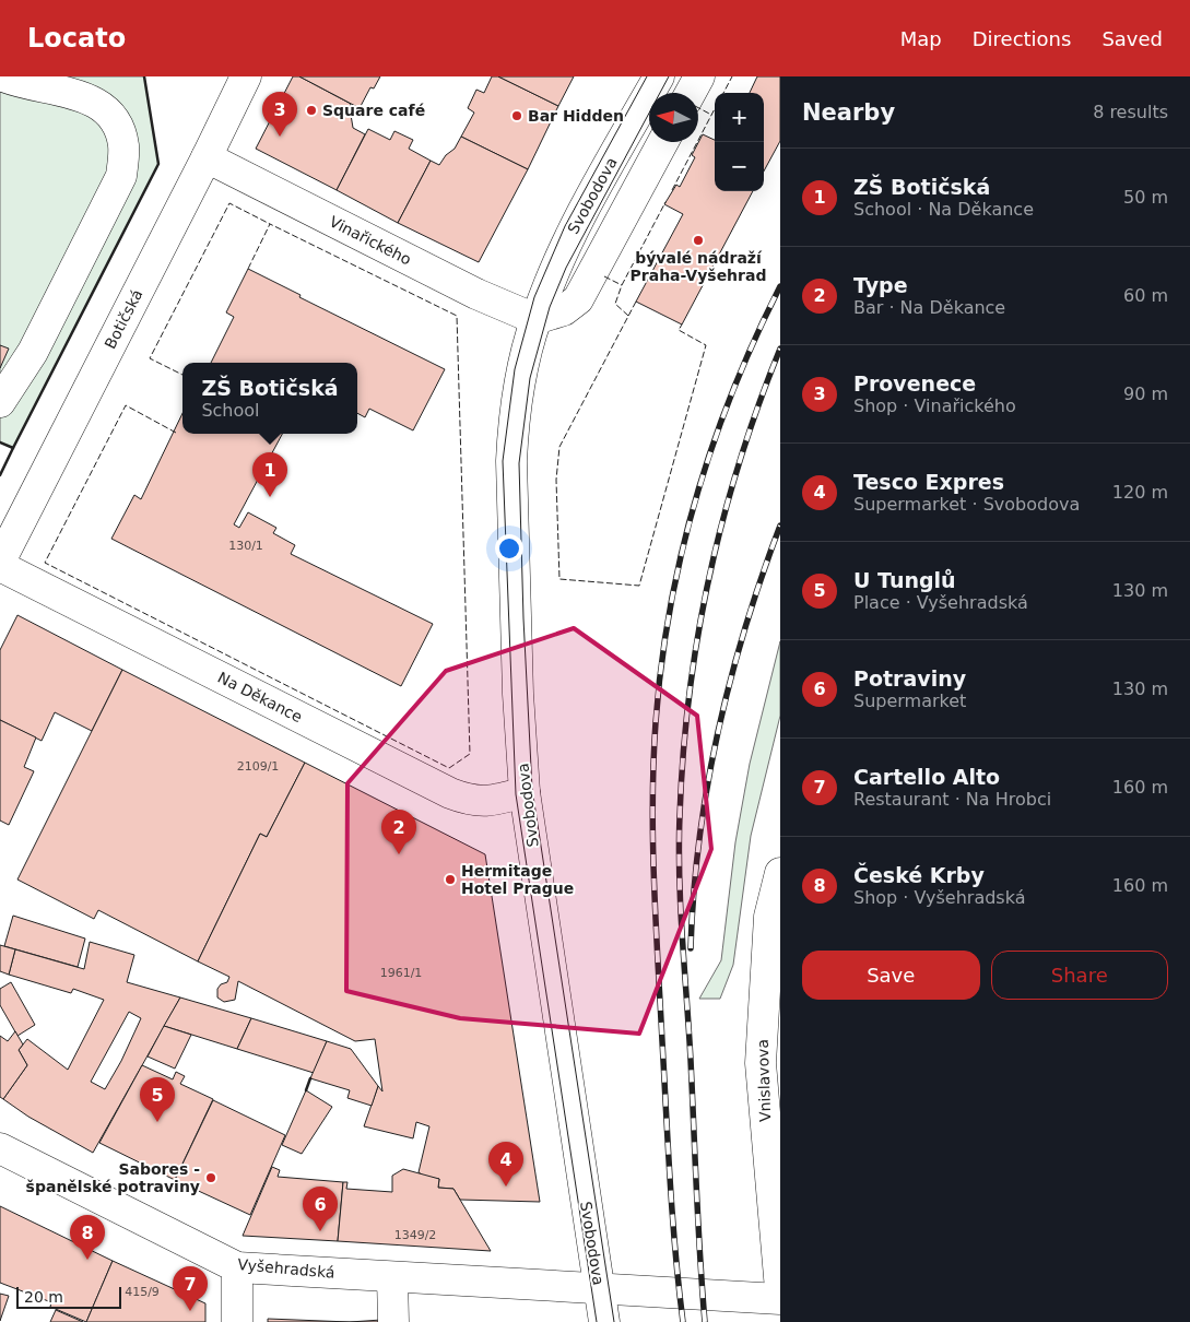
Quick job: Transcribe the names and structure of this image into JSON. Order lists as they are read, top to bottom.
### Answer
{
  "streets": {
    "street": [
      "Svobodova",
      "Vinařického",
      "Botičská",
      "Na Děkance",
      "Vnislavova",
      "Vyšehradská"
    ]
  },
  "crossings": [
    ["Svobodova", "Vinařického"],
    ["Svobodova", "Na Děkance"],
    ["Svobodova", "Vyšehradská"],
    ["Vinařického", "Botičská"],
    ["Botičská", "Na Děkance"]
  ],
  "places": [
    "Square café",
    "Bar Hidden",
    "bývalé nádraží Praha-Vyšehrad",
    "Hermitage Hotel Prague",
    "Sabores - španělské potraviny"
  ],
  "house_numbers": [
    "130/1",
    "2109/1",
    "1961/1",
    "1349/2",
    "415/9"
  ],
  "scale_bar": "20 m",
  "north": "left",
  "page": {
    "header": "Locato",
    "nav": ["Map", "Directions", "Saved"],
    "heading": ["Nearby", "8 results"],
    "pins": [
      "3",
      "1",
      "2",
      "5",
      "4",
      "6",
      "8",
      "7"
    ],
    "map_buttons": ["+", "−"],
    "list": [
      {
        "mark": "1",
        "name": "ZŠ Botičská",
        "note": "School · Na Děkance",
        "value": "50 m"
      },
      {
        "mark": "2",
        "name": "Type",
        "note": "Bar · Na Děkance",
        "value": "60 m"
      },
      {
        "mark": "3",
        "name": "Provenece",
        "note": "Shop · Vinařického",
        "value": "90 m"
      },
      {
        "mark": "4",
        "name": "Tesco Expres",
        "note": "Supermarket · Svobodova",
        "value": "120 m"
      },
      {
        "mark": "5",
        "name": "U Tunglů",
        "note": "Place · Vyšehradská",
        "value": "130 m"
      },
      {
        "mark": "6",
        "name": "Potraviny",
        "note": "Supermarket",
        "value": "130 m"
      },
      {
        "mark": "7",
        "name": "Cartello Alto",
        "note": "Restaurant · Na Hrobci",
        "value": "160 m"
      },
      {
        "mark": "8",
        "name": "České Krby",
        "note": "Shop · Vyšehradská",
        "value": "160 m"
      }
    ],
    "popup": ["ZŠ Botičská", "School"],
    "buttons": ["Save", "Share"],
    "scale": "20 m"
  }
}
